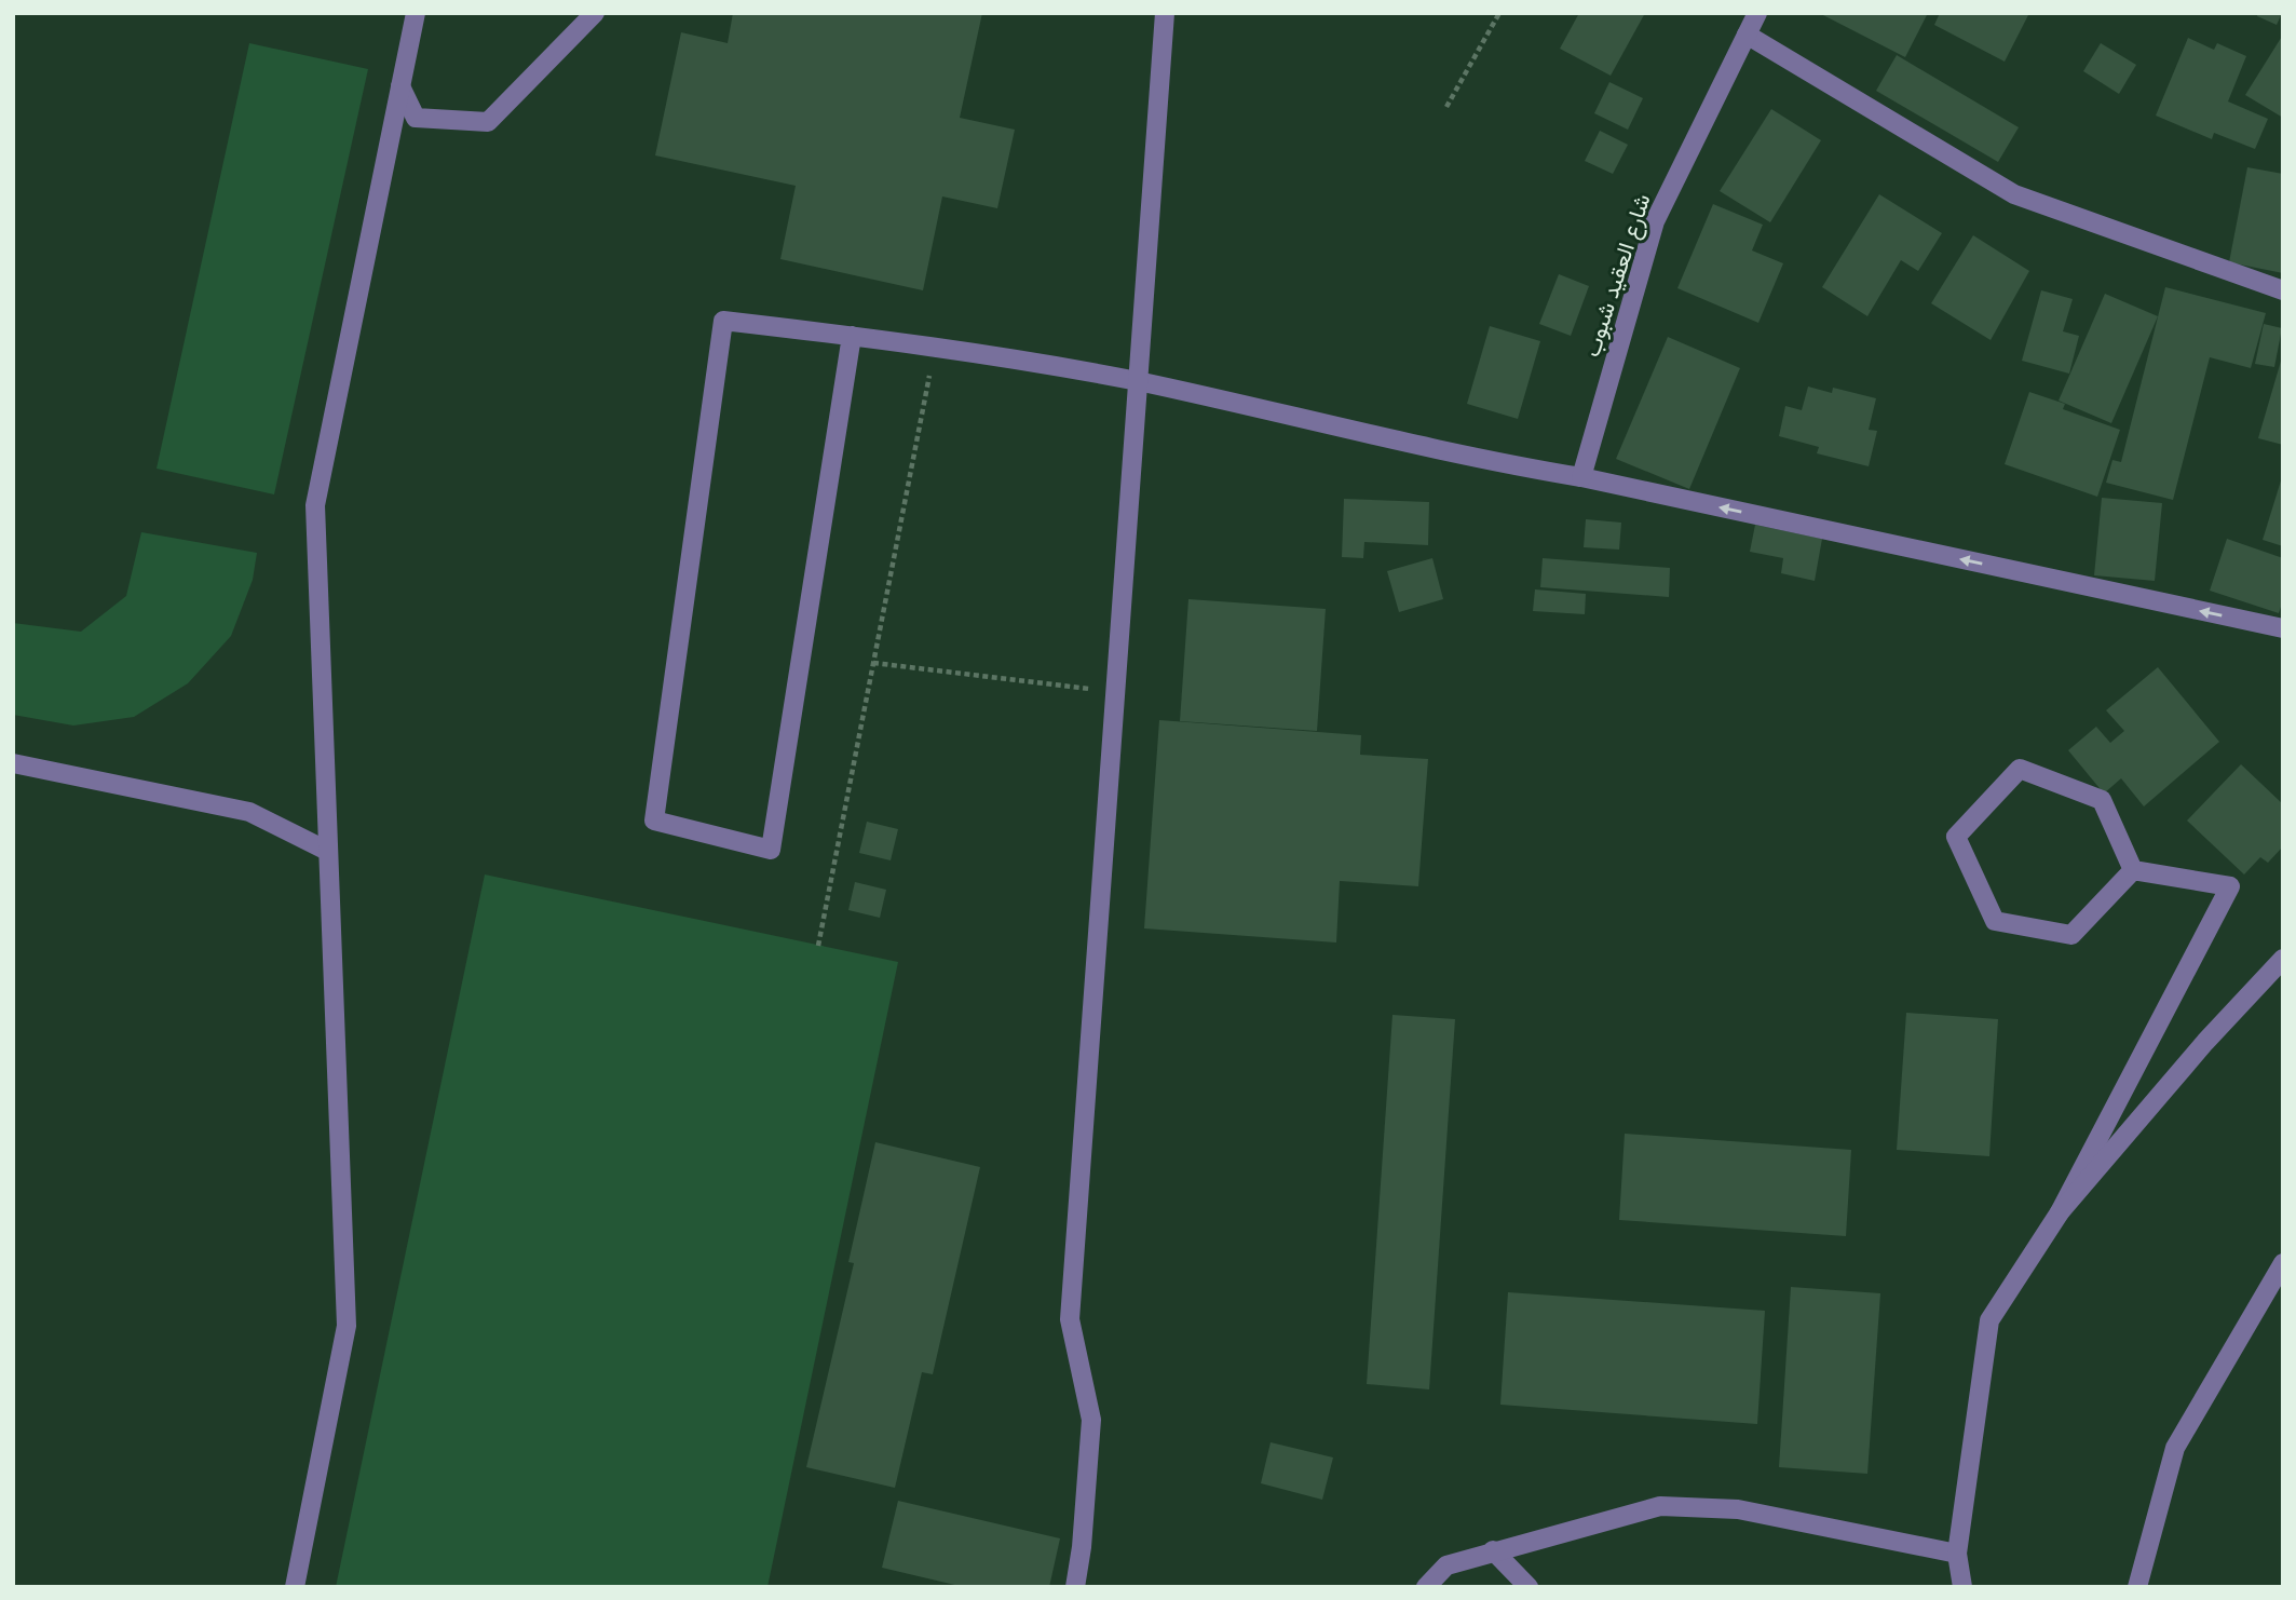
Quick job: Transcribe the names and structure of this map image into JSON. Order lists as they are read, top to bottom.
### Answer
{
  "streets": {
    "street": ["شارع العقيد شبوب"]
  }
}
